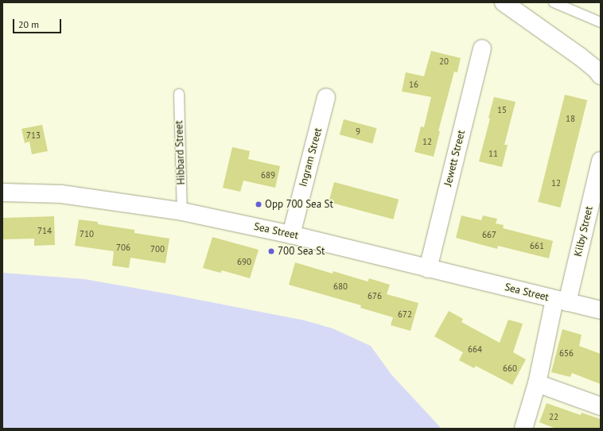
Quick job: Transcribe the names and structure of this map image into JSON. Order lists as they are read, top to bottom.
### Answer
{
  "streets": {
    "street": [
      "Ingram Street",
      "Jewett Street",
      "Sea Street",
      "Kilby Street"
    ],
    "lane": ["Hibbard Street"]
  },
  "crossings": [
    ["Hibbard Street", "Sea Street"],
    ["Ingram Street", "Sea Street"],
    ["Jewett Street", "Sea Street"],
    ["Sea Street", "Kilby Street"]
  ],
  "places": ["Opp 700 Sea St", "700 Sea St"],
  "house_numbers": [
    "20",
    "16",
    "15",
    "18",
    "9",
    "713",
    "12",
    "11",
    "689",
    "12",
    "714",
    "710",
    "667",
    "661",
    "706",
    "700",
    "690",
    "680",
    "676",
    "672",
    "664",
    "656",
    "660",
    "22"
  ],
  "scale_bar": "20 m"
}
